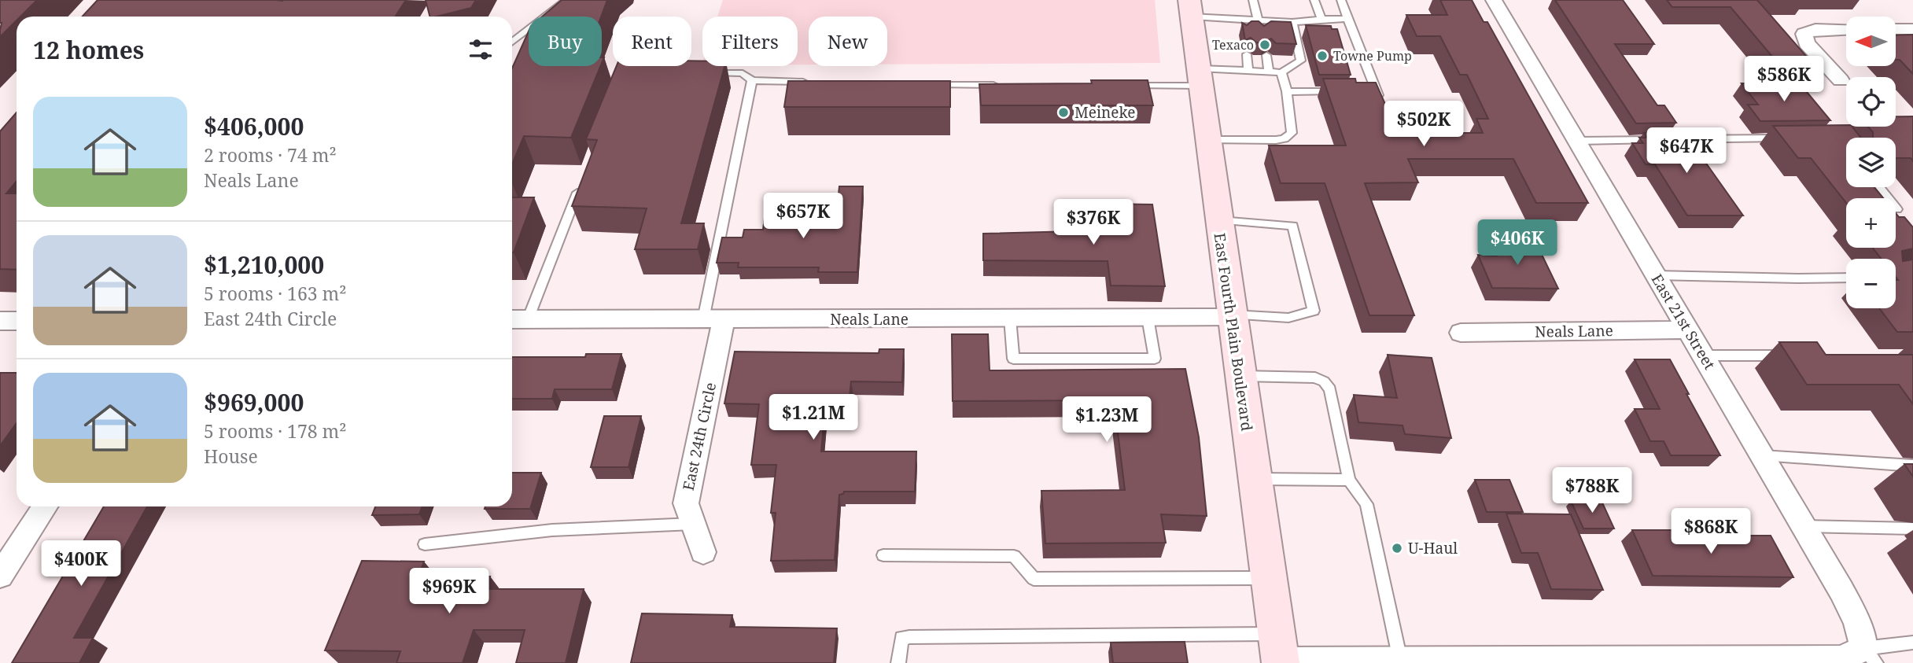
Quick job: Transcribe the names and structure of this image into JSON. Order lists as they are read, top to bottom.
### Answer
{
  "streets": {
    "main road": ["East Fourth Plain Boulevard"],
    "street": ["Neals Lane", "East 21st Street", "East 24th Circle"]
  },
  "crossings": [
    ["Neals Lane", "East 21st Street"],
    ["Neals Lane", "East Fourth Plain Boulevard"],
    ["Neals Lane", "East 24th Circle"]
  ],
  "places": [
    "Texaco",
    "Towne Pump",
    "Meineke",
    "U-Haul"
  ],
  "north": "left",
  "page": {
    "map_buttons": ["+", "−"],
    "chip": [
      "Buy",
      "Rent",
      "Filters",
      "New"
    ],
    "heading": "12 homes",
    "price": [
      "$586K",
      "$502K",
      "$647K",
      "$657K",
      "$376K",
      "$406K",
      "$1.21M",
      "$1.23M",
      "$788K",
      "$868K",
      "$400K",
      "$969K"
    ],
    "list": [
      {
        "name": "$406,000",
        "note": "2 rooms · 74 m² · Neals Lane"
      },
      {
        "name": "$1,210,000",
        "note": "5 rooms · 163 m² · East 24th Circle"
      },
      {
        "name": "$969,000",
        "note": "5 rooms · 178 m² · House"
      }
    ]
  }
}
